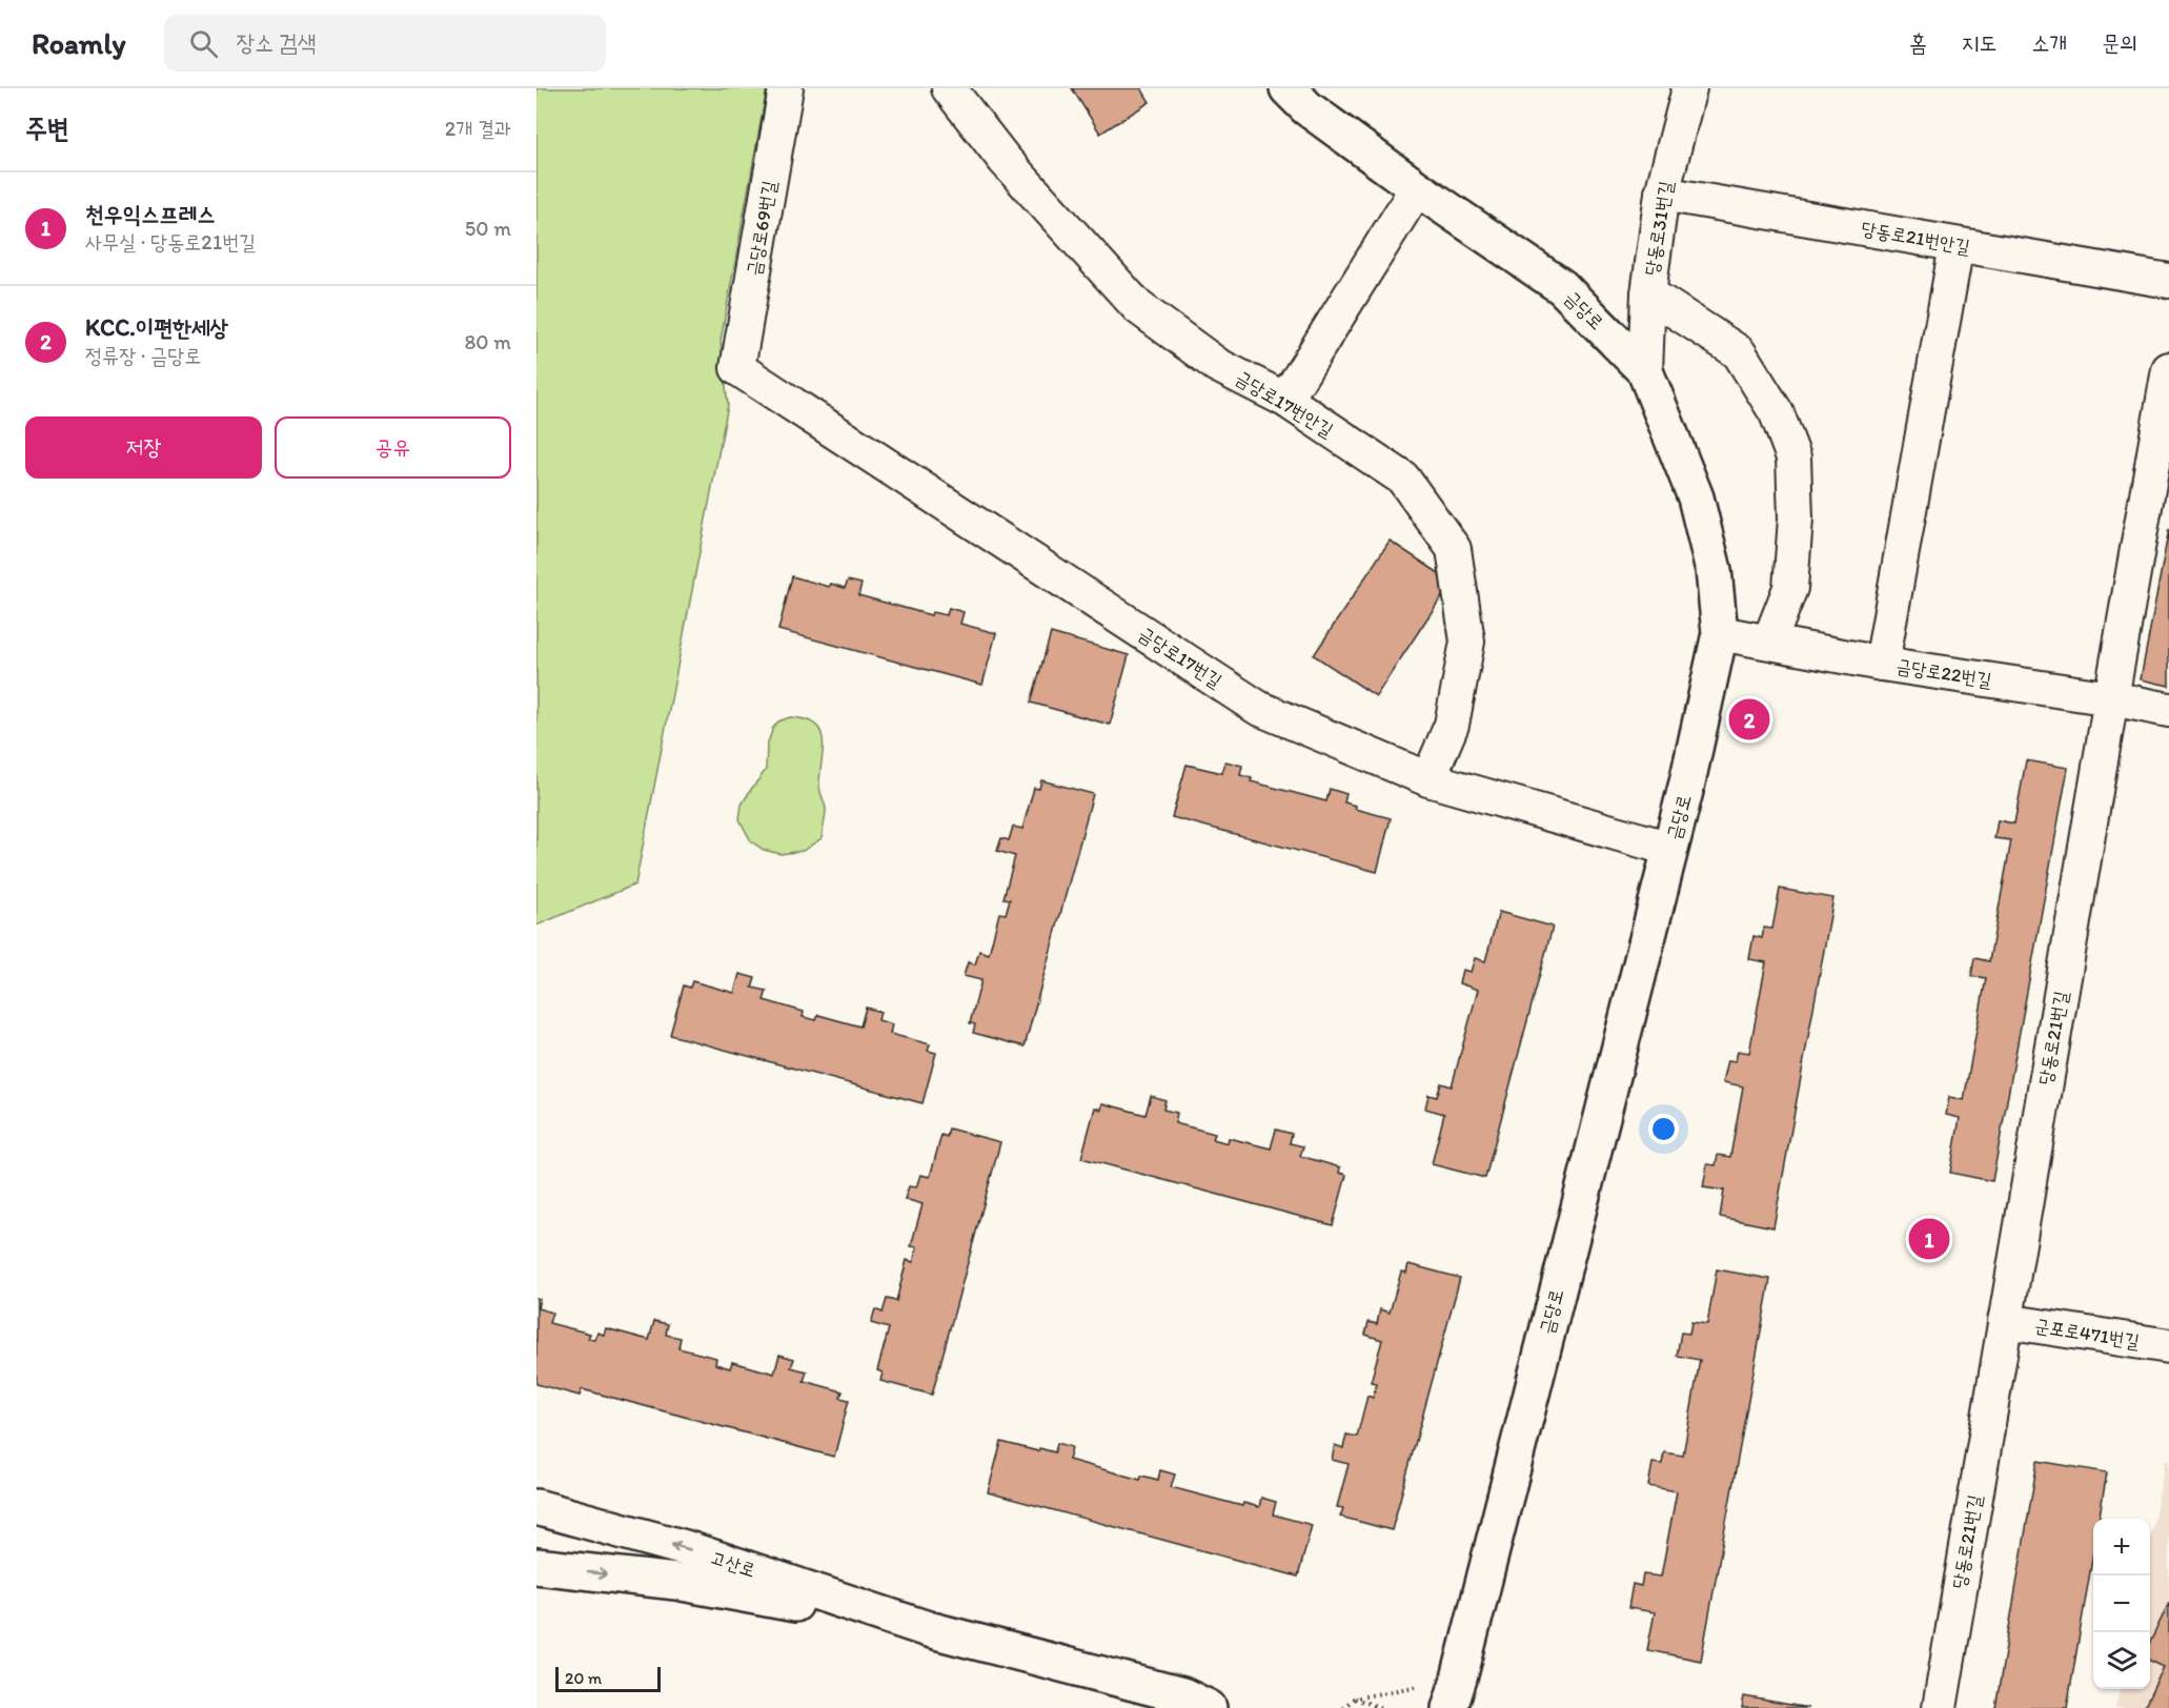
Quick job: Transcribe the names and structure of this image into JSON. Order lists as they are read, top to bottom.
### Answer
{
  "streets": {
    "street": [
      "금당로69번길",
      "당동로31번길",
      "당동로21번안길",
      "금당로",
      "금당로17번안길",
      "금당로17번길",
      "금당로22번길",
      "당동로21번길",
      "군포로471번길",
      "고산로"
    ]
  },
  "crossings": [
    ["금당로69번길", "금당로17번길"],
    ["당동로31번길", "당동로21번안길"],
    ["당동로31번길", "금당로"],
    ["금당로", "금당로17번길"],
    ["금당로", "금당로22번길"],
    ["금당로17번안길", "금당로17번길"],
    ["금당로22번길", "당동로21번길"],
    ["당동로21번길", "군포로471번길"]
  ],
  "scale_bar": "20 m",
  "page": {
    "header": "Roamly",
    "search": "장소 검색",
    "nav": [
      "홈",
      "지도",
      "소개",
      "문의"
    ],
    "heading": ["주변", "2개 결과"],
    "list": [
      {
        "mark": "1",
        "name": "천우익스프레스",
        "note": "사무실 · 당동로21번길",
        "value": "50 m"
      },
      {
        "mark": "2",
        "name": "KCC.이편한세상",
        "note": "정류장 · 금당로",
        "value": "80 m"
      }
    ],
    "buttons": ["저장", "공유"],
    "pins": ["2", "1"],
    "map_buttons": ["+", "−"],
    "scale": "20 m"
  }
}
